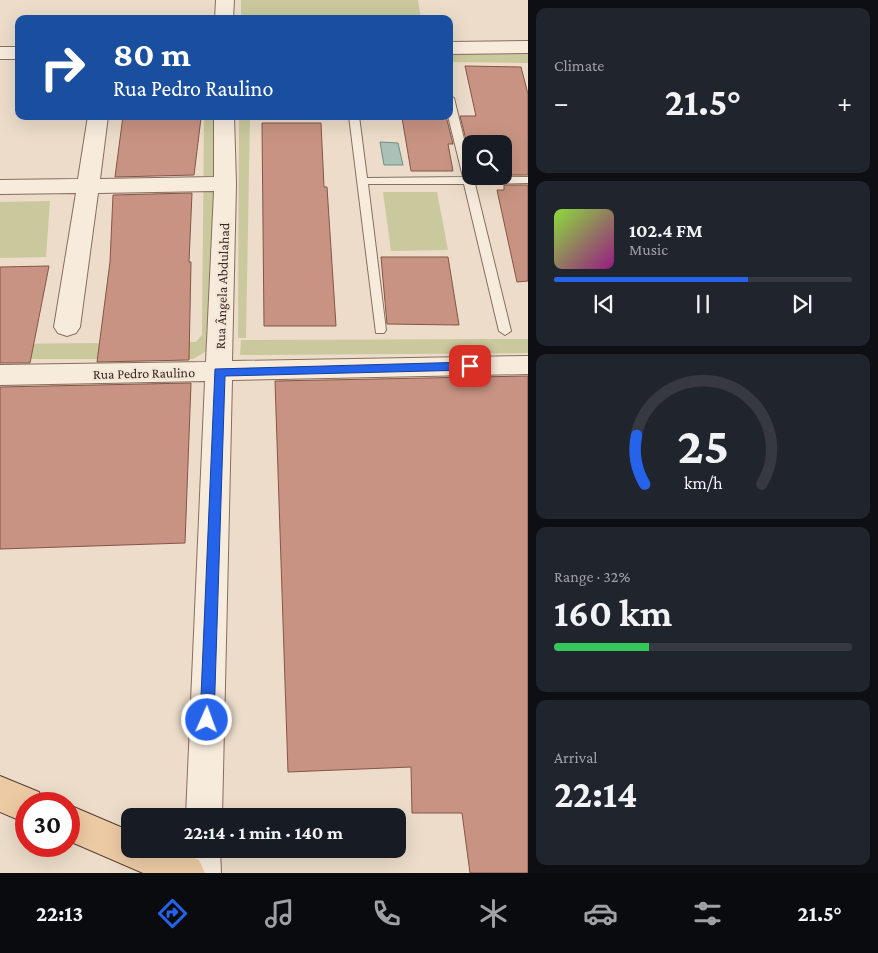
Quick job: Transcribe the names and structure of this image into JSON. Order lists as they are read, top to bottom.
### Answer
{
  "streets": {
    "street": ["Rua Ângela Abdulahad", "Rua Pedro Raulino"]
  },
  "crossings": [
    ["Rua Ângela Abdulahad", "Rua Pedro Raulino"]
  ],
  "page": {
    "tile": [
      "Climate",
      ["Range · 32%", "160 km"],
      ["Arrival", "22:14"]
    ],
    "turn": ["80 m", "Rua Pedro Raulino"],
    "heat": ["−", "21.5°", "+"],
    "song": ["102.4 FM", "Music"],
    "limit": "30",
    "trip": "22:14 · 1 min · 140 m",
    "tabs": ["22:13", "21.5°"],
    "gauge": ["25", "km/h"]
  }
}
